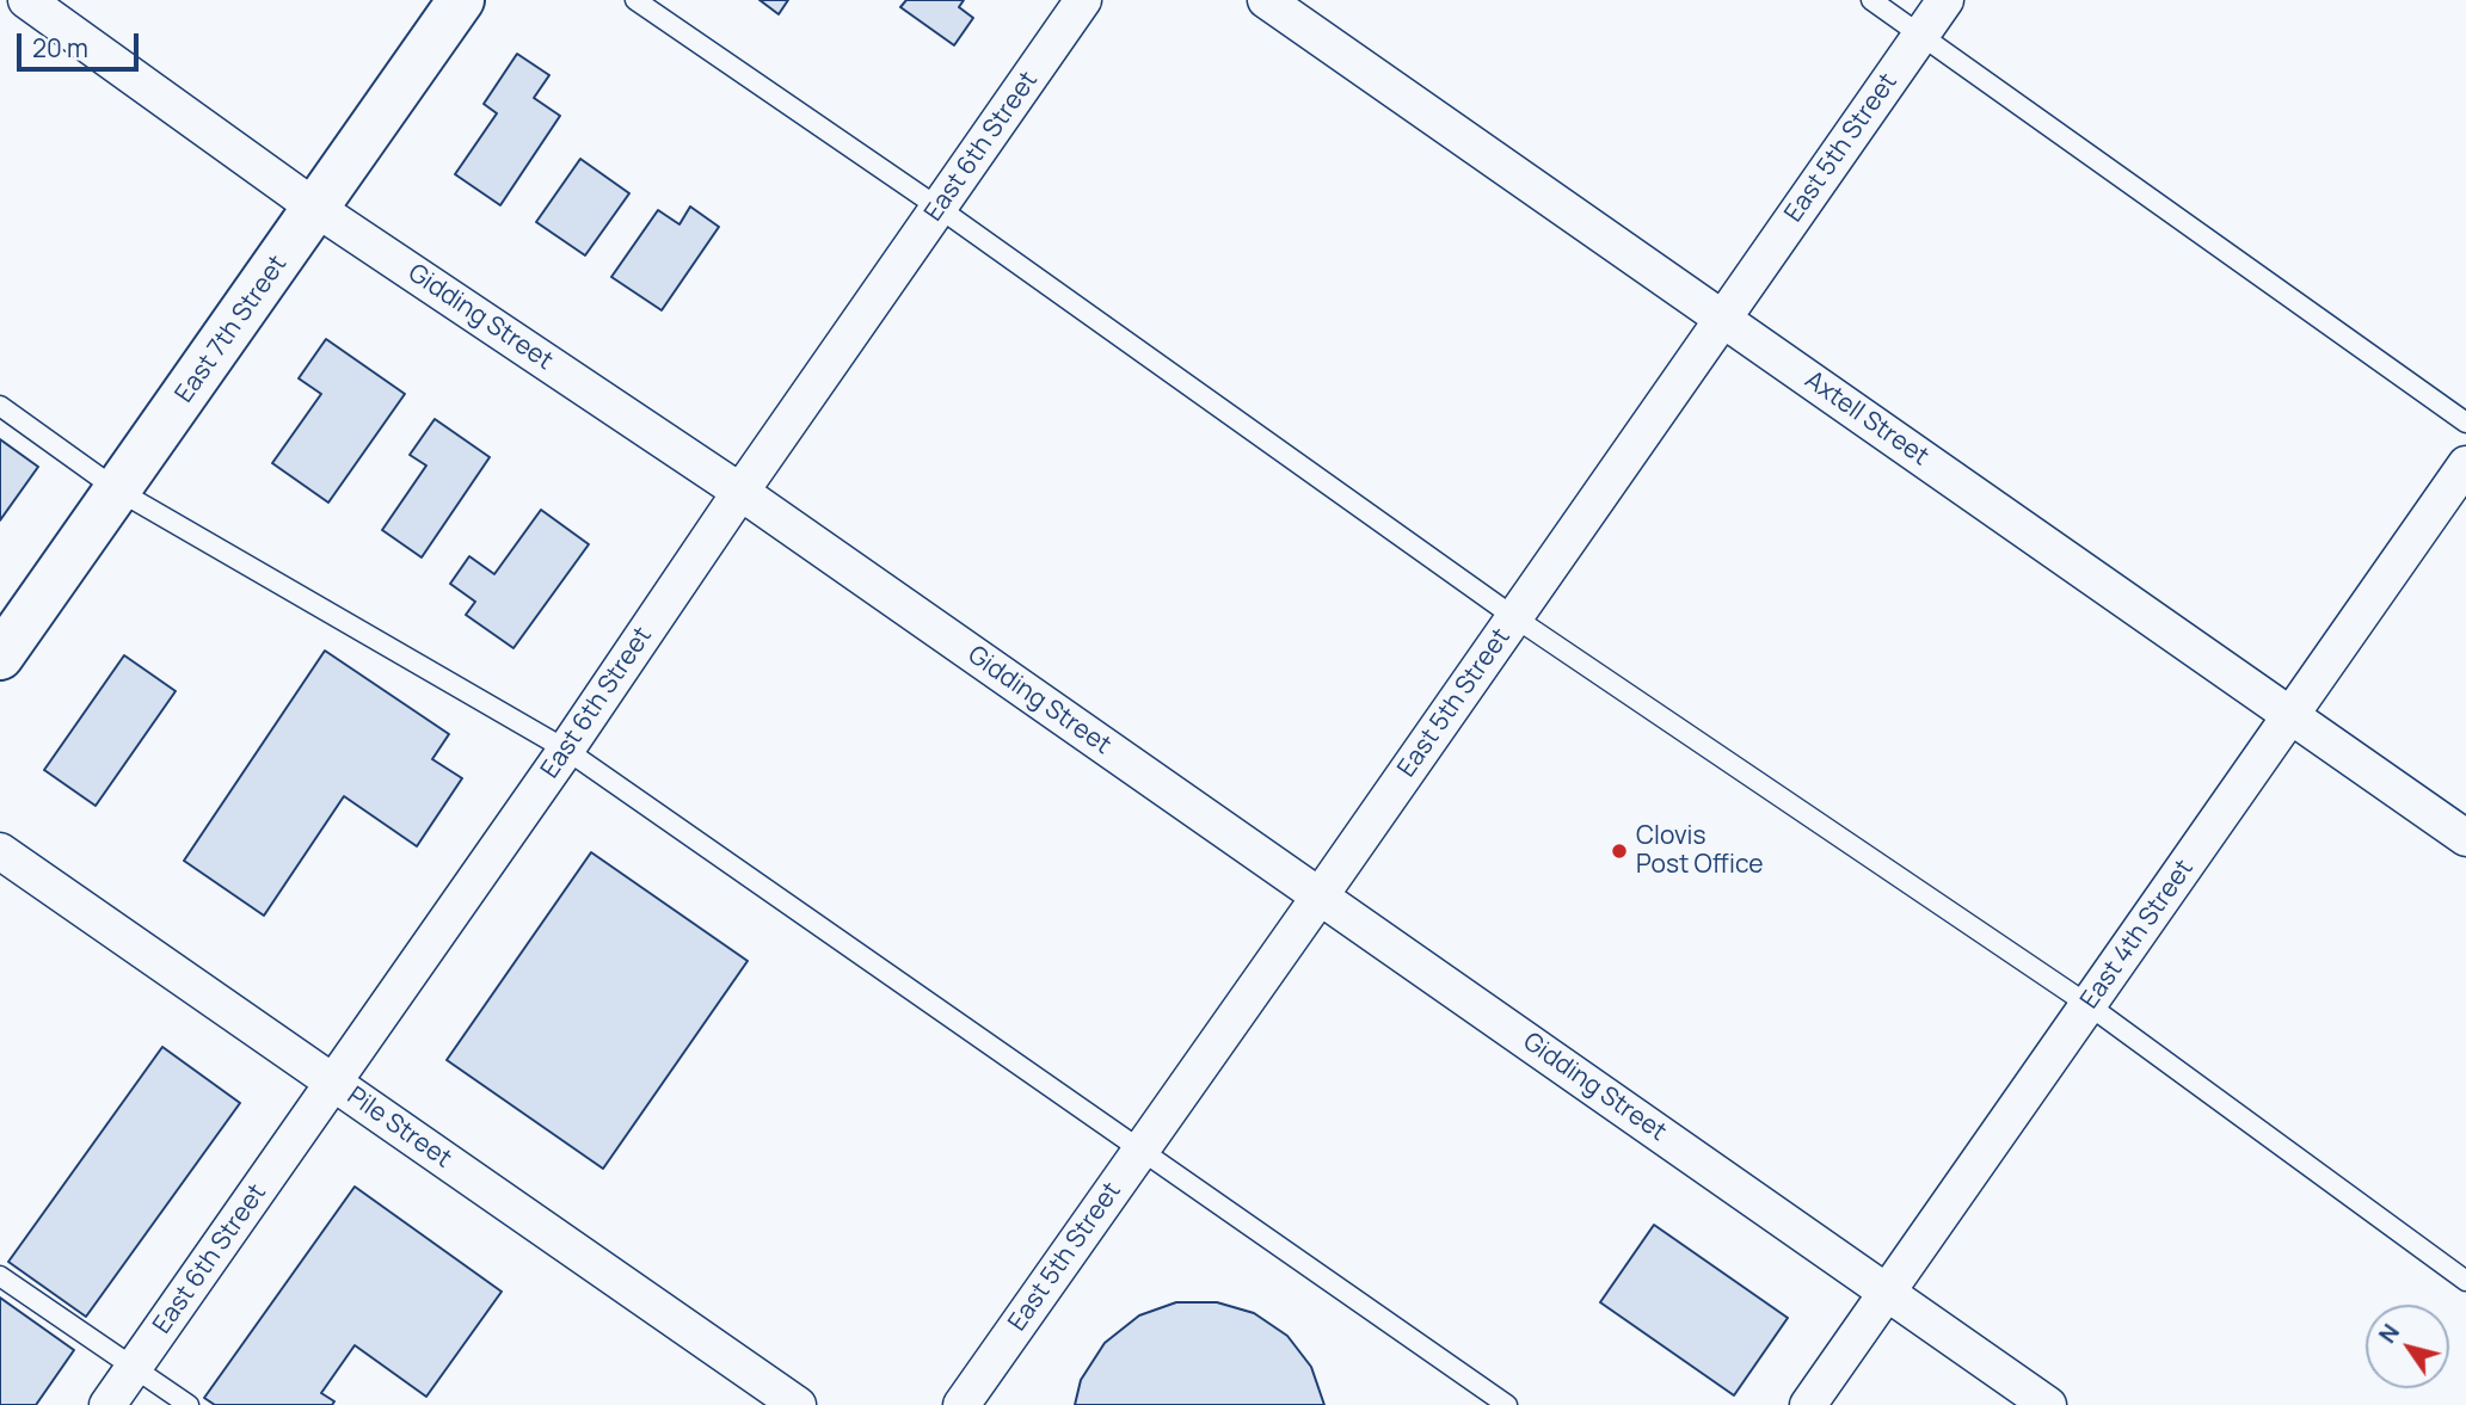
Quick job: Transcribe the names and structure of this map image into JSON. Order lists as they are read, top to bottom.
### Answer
{
  "streets": {
    "street": [
      "East 6th Street",
      "East 5th Street",
      "Gidding Street",
      "East 7th Street",
      "Axtell Street",
      "East 4th Street",
      "Pile Street"
    ]
  },
  "crossings": [
    ["East 6th Street", "Gidding Street"],
    ["East 6th Street", "Pile Street"],
    ["East 5th Street", "Gidding Street"],
    ["East 5th Street", "Axtell Street"],
    ["Gidding Street", "East 7th Street"],
    ["Gidding Street", "East 4th Street"],
    ["Axtell Street", "East 4th Street"]
  ],
  "places": ["Clovis Post Office"],
  "scale_bar": "20 m",
  "north": "top left"
}
